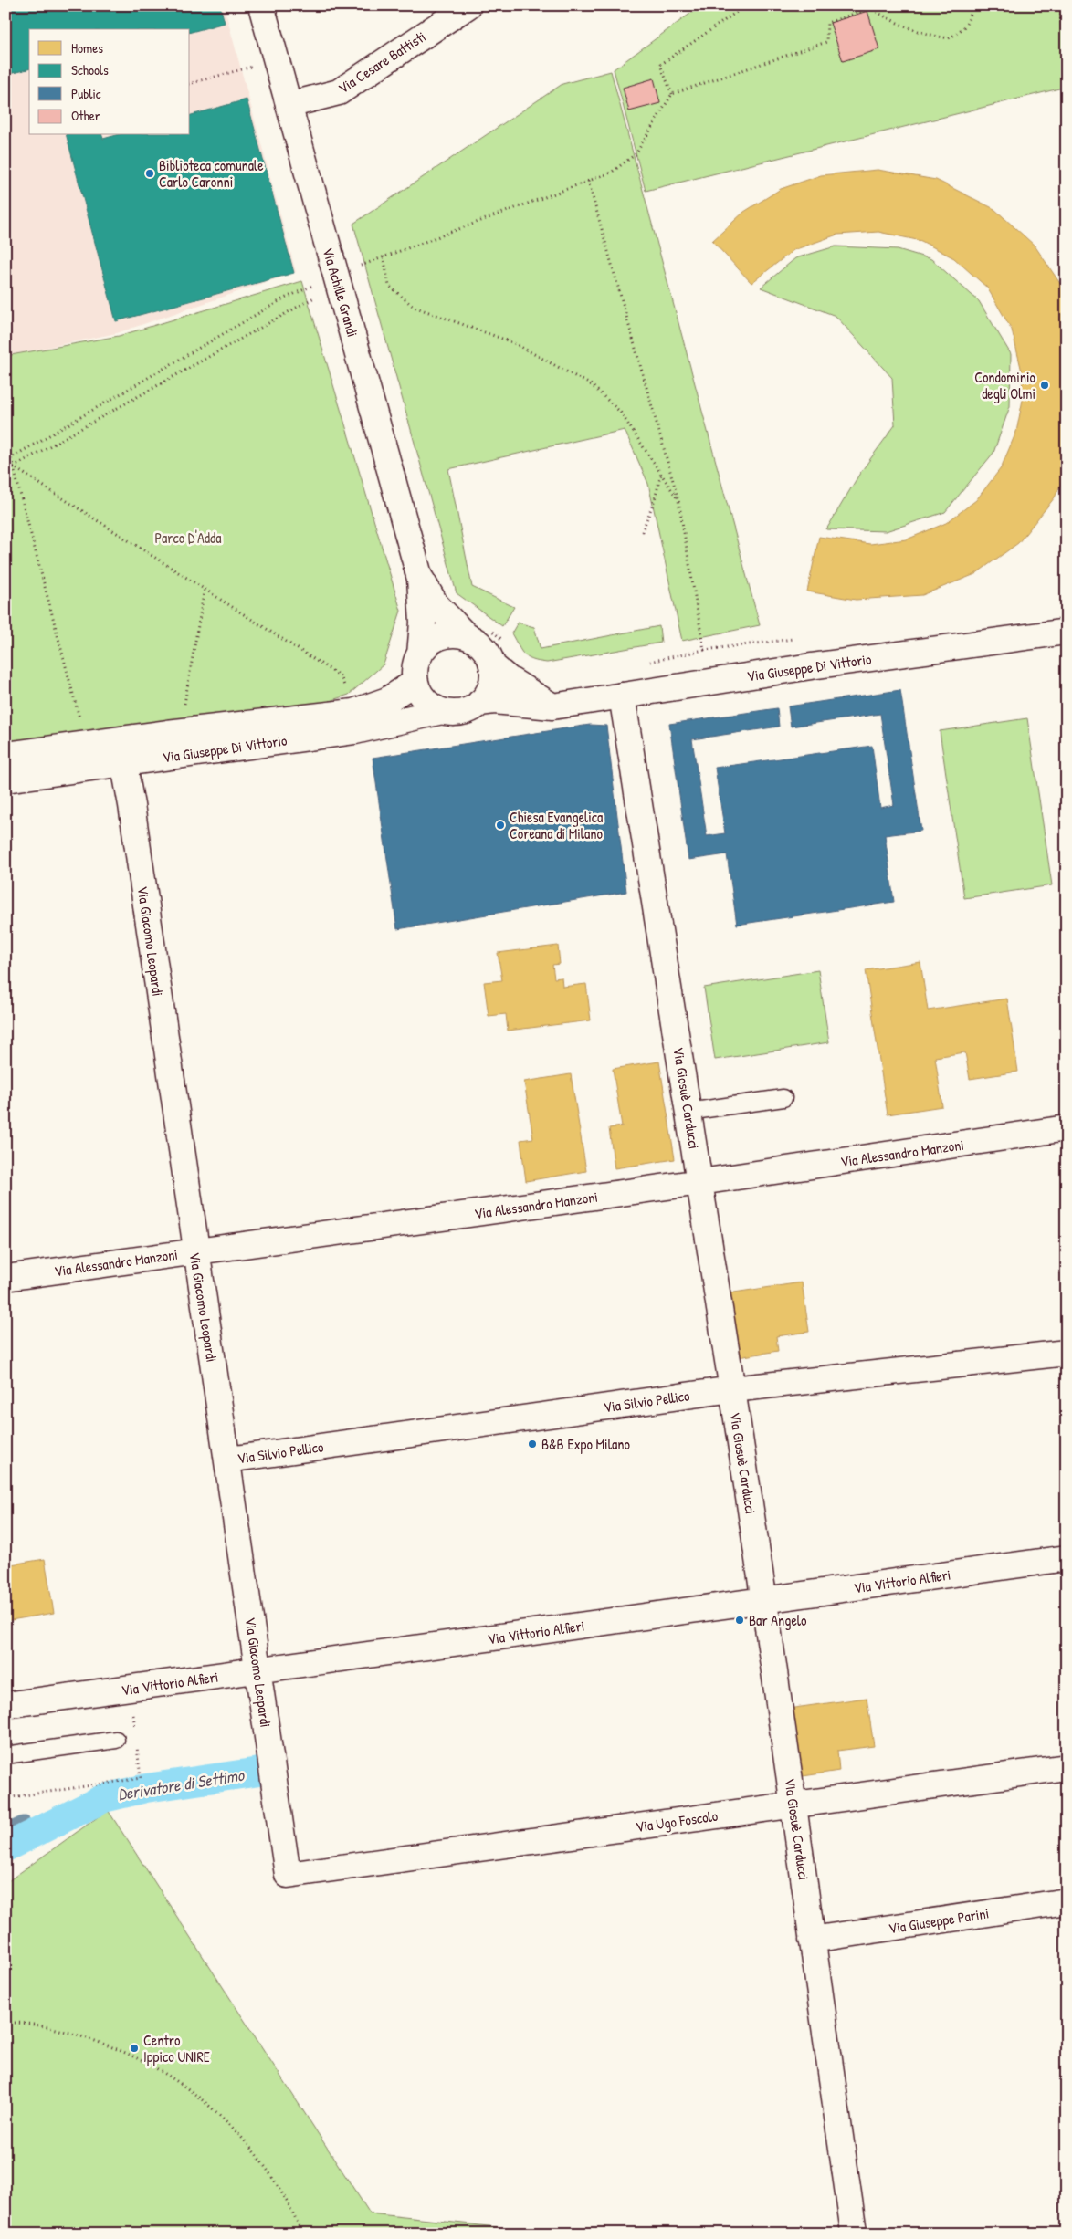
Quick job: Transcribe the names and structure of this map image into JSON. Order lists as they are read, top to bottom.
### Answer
{
  "streets": {
    "street": [
      "Via Cesare Battisti",
      "Via Achille Grandi",
      "Via Giuseppe Di Vittorio",
      "Via Giacomo Leopardi",
      "Via Giosuè Carducci",
      "Via Alessandro Manzoni",
      "Via Silvio Pellico",
      "Via Vittorio Alfieri",
      "Via Ugo Foscolo",
      "Via Giuseppe Parini"
    ]
  },
  "crossings": [
    ["Via Cesare Battisti", "Via Achille Grandi"],
    ["Via Achille Grandi", "Via Giuseppe Di Vittorio"],
    ["Via Giuseppe Di Vittorio", "Via Giacomo Leopardi"],
    ["Via Giuseppe Di Vittorio", "Via Giosuè Carducci"],
    ["Via Giacomo Leopardi", "Via Alessandro Manzoni"],
    ["Via Giacomo Leopardi", "Via Silvio Pellico"],
    ["Via Giacomo Leopardi", "Via Vittorio Alfieri"],
    ["Via Giacomo Leopardi", "Via Ugo Foscolo"],
    ["Via Giosuè Carducci", "Via Alessandro Manzoni"],
    ["Via Giosuè Carducci", "Via Silvio Pellico"],
    ["Via Giosuè Carducci", "Via Vittorio Alfieri"],
    ["Via Giosuè Carducci", "Via Ugo Foscolo"],
    ["Via Giosuè Carducci", "Via Giuseppe Parini"]
  ],
  "water": ["Derivatore di Settimo"],
  "parks": ["Parco D'Adda"],
  "places": [
    "Biblioteca comunale Carlo Caronni",
    "Condominio degli Olmi",
    "Chiesa Evangelica Coreana di Milano",
    "B&B Expo Milano",
    "Bar Angelo",
    "Centro Ippico UNIRE"
  ],
  "legend": [
    "Homes",
    "Schools",
    "Public",
    "Other"
  ]
}
